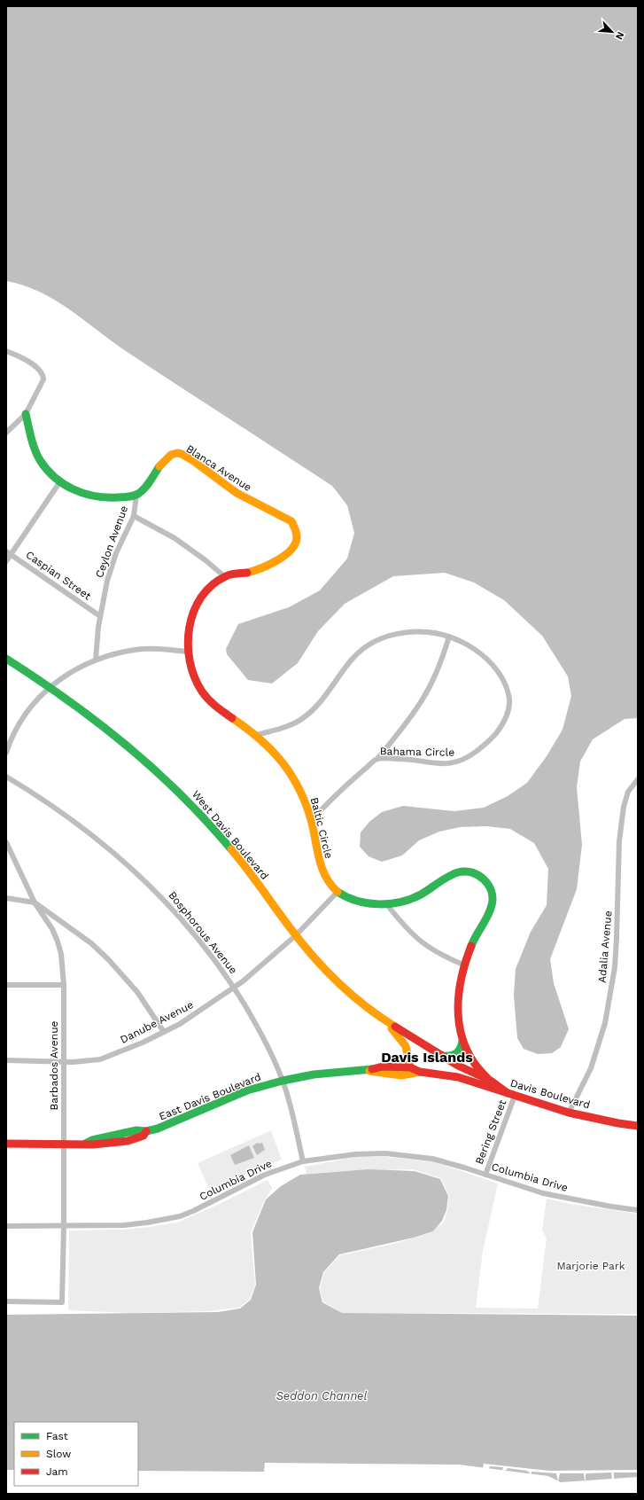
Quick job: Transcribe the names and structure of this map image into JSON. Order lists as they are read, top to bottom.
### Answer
{
  "streets": {
    "street": [
      "Blanca Avenue",
      "Ceylon Avenue",
      "Caspian Street",
      "Bahama Circle",
      "Baltic Circle",
      "West Davis Boulevard",
      "Bosphorous Avenue",
      "Adalia Avenue",
      "Danube Avenue",
      "Barbados Avenue",
      "Davis Boulevard",
      "East Davis Boulevard",
      "Bering Street",
      "Columbia Drive"
    ]
  },
  "crossings": [
    ["Blanca Avenue", "Ceylon Avenue"],
    ["Blanca Avenue", "Baltic Circle"],
    ["Ceylon Avenue", "Caspian Street"],
    ["Bahama Circle", "Baltic Circle"],
    ["Baltic Circle", "Danube Avenue"],
    ["West Davis Boulevard", "Danube Avenue"],
    ["West Davis Boulevard", "Davis Boulevard"],
    ["West Davis Boulevard", "East Davis Boulevard"],
    ["West Davis Boulevard", "Bering Street"],
    ["Bosphorous Avenue", "Danube Avenue"],
    ["Bosphorous Avenue", "East Davis Boulevard"],
    ["Bosphorous Avenue", "Columbia Drive"],
    ["Adalia Avenue", "Davis Boulevard"],
    ["Danube Avenue", "Barbados Avenue"],
    ["Barbados Avenue", "East Davis Boulevard"],
    ["Barbados Avenue", "Columbia Drive"],
    ["Davis Boulevard", "East Davis Boulevard"],
    ["Davis Boulevard", "Bering Street"],
    ["Bering Street", "Columbia Drive"]
  ],
  "districts": ["Davis Islands"],
  "water": ["Seddon Channel"],
  "parks": ["Marjorie Park"],
  "legend": ["Fast", "Slow", "Jam"],
  "north": "bottom right"
}
